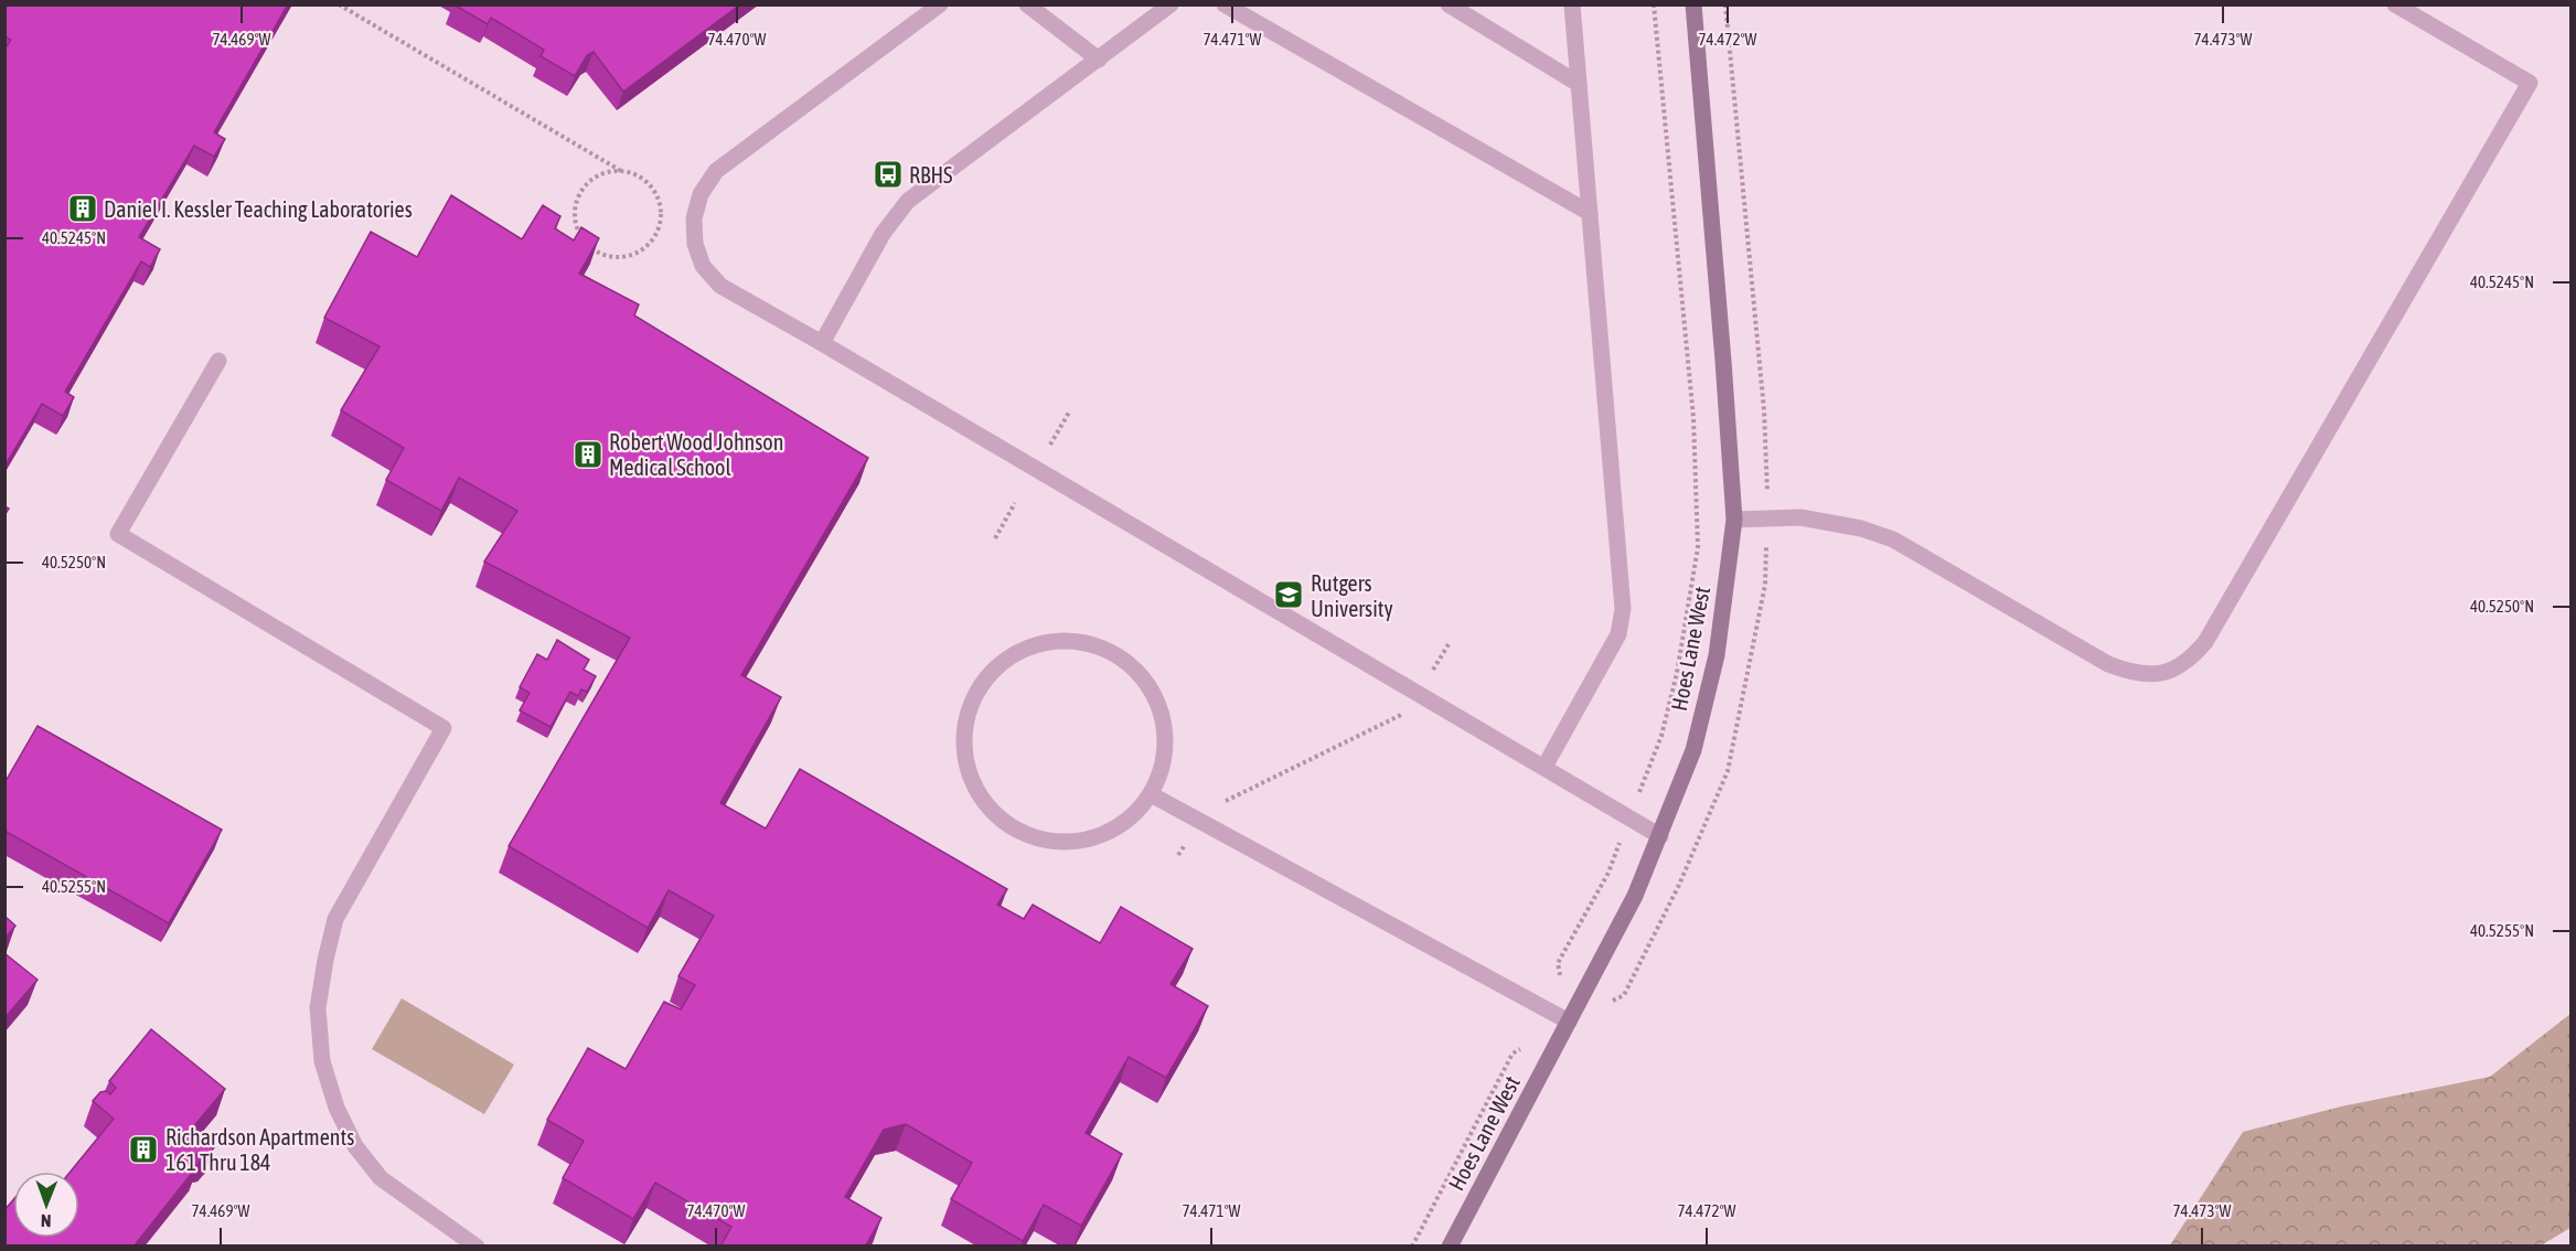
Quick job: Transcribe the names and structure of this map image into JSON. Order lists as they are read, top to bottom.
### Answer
{
  "streets": {
    "street": ["Hoes Lane West"]
  },
  "places": {
    "bus stop": ["RBHS"],
    "building": ["Daniel I. Kessler Teaching Laboratories", "Robert Wood Johnson Medical School", "Richardson Apartments 161 Thru 184"],
    "school or university": ["Rutgers University"]
  },
  "north": "bottom",
  "coordinates": [
    "74.469°W",
    "74.470°W",
    "74.471°W",
    "74.472°W",
    "74.473°W",
    "40.5245°N",
    "40.5250°N",
    "40.5255°N"
  ]
}
